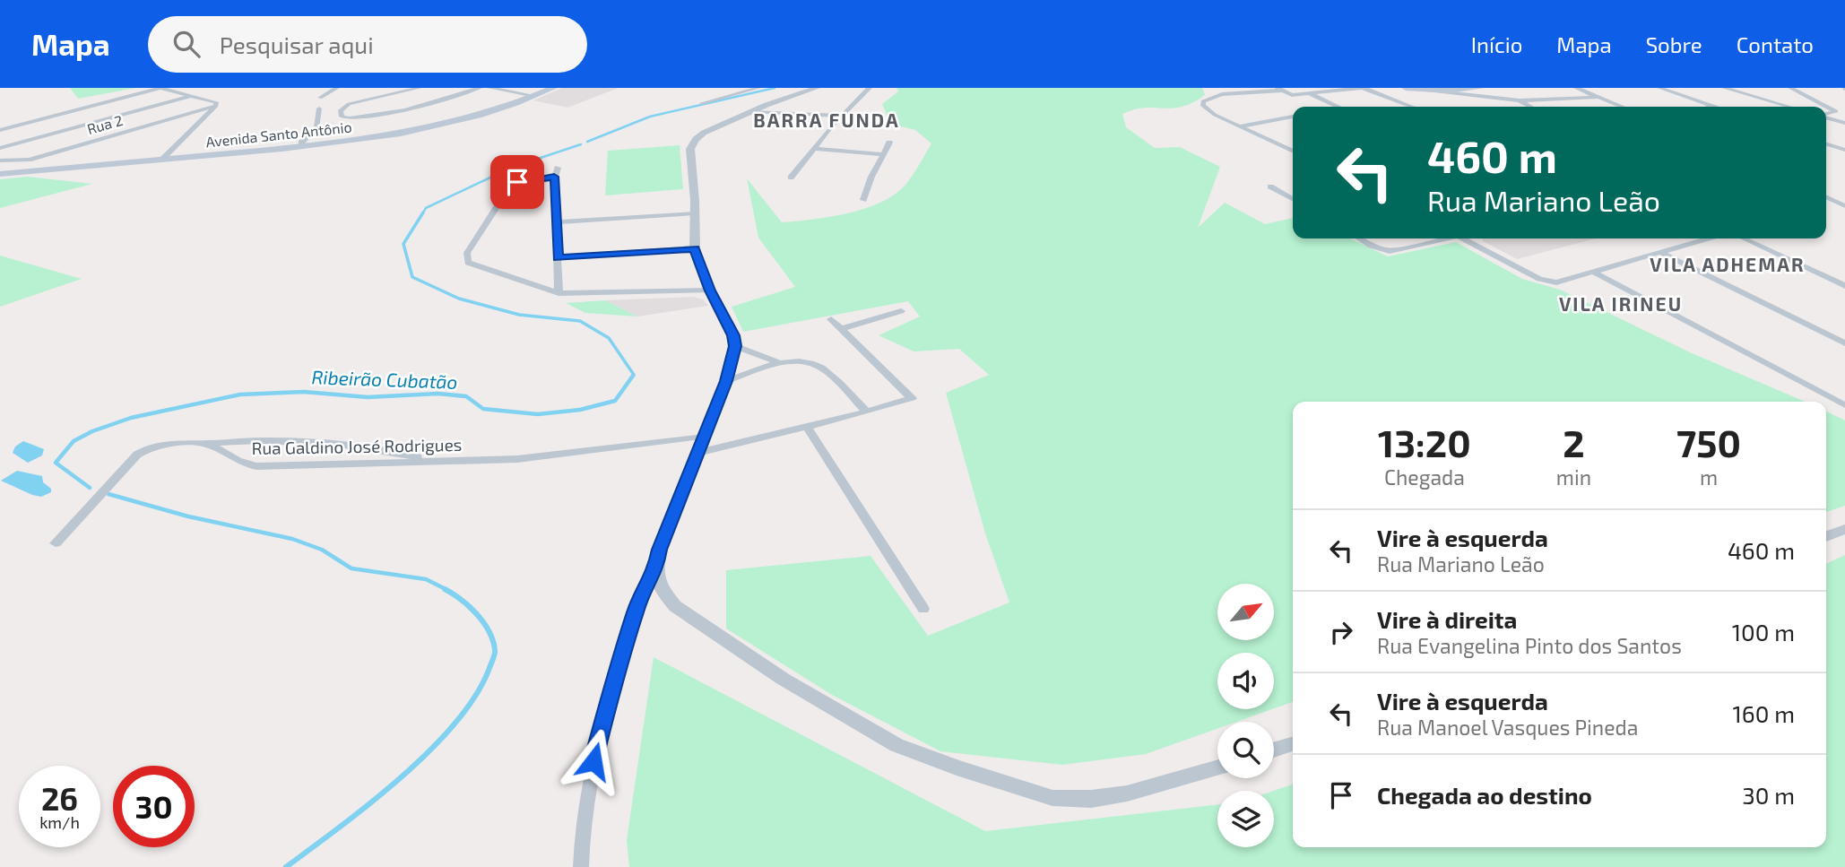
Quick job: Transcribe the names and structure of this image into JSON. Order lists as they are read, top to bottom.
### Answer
{
  "streets": {
    "main road": ["Avenida Santo Antônio"],
    "street": ["Rua 2", "Rua Galdino José Rodrigues"]
  },
  "districts": ["BARRA FUNDA", "VILA ADHEMAR", "VILA IRINEU"],
  "water": ["Ribeirão Cubatão"],
  "north": "top right",
  "page": {
    "header": "Mapa",
    "search": "Pesquisar aqui",
    "nav": [
      "Início",
      "Mapa",
      "Sobre",
      "Contato"
    ],
    "turn": ["460 m", "Rua Mariano Leão"],
    "eta": [
      "13:20",
      "Chegada",
      "2",
      "min",
      "750",
      "m"
    ],
    "list": [
      {
        "name": "Vire à esquerda",
        "note": "Rua Mariano Leão",
        "value": "460 m"
      },
      {
        "name": "Vire à direita",
        "note": "Rua Evangelina Pinto dos Santos",
        "value": "100 m"
      },
      {
        "name": "Vire à esquerda",
        "note": "Rua Manoel Vasques Pineda",
        "value": "160 m"
      },
      {
        "name": "Chegada ao destino",
        "value": "30 m"
      }
    ],
    "speed": "26 km/h",
    "limit": "30"
  }
}
